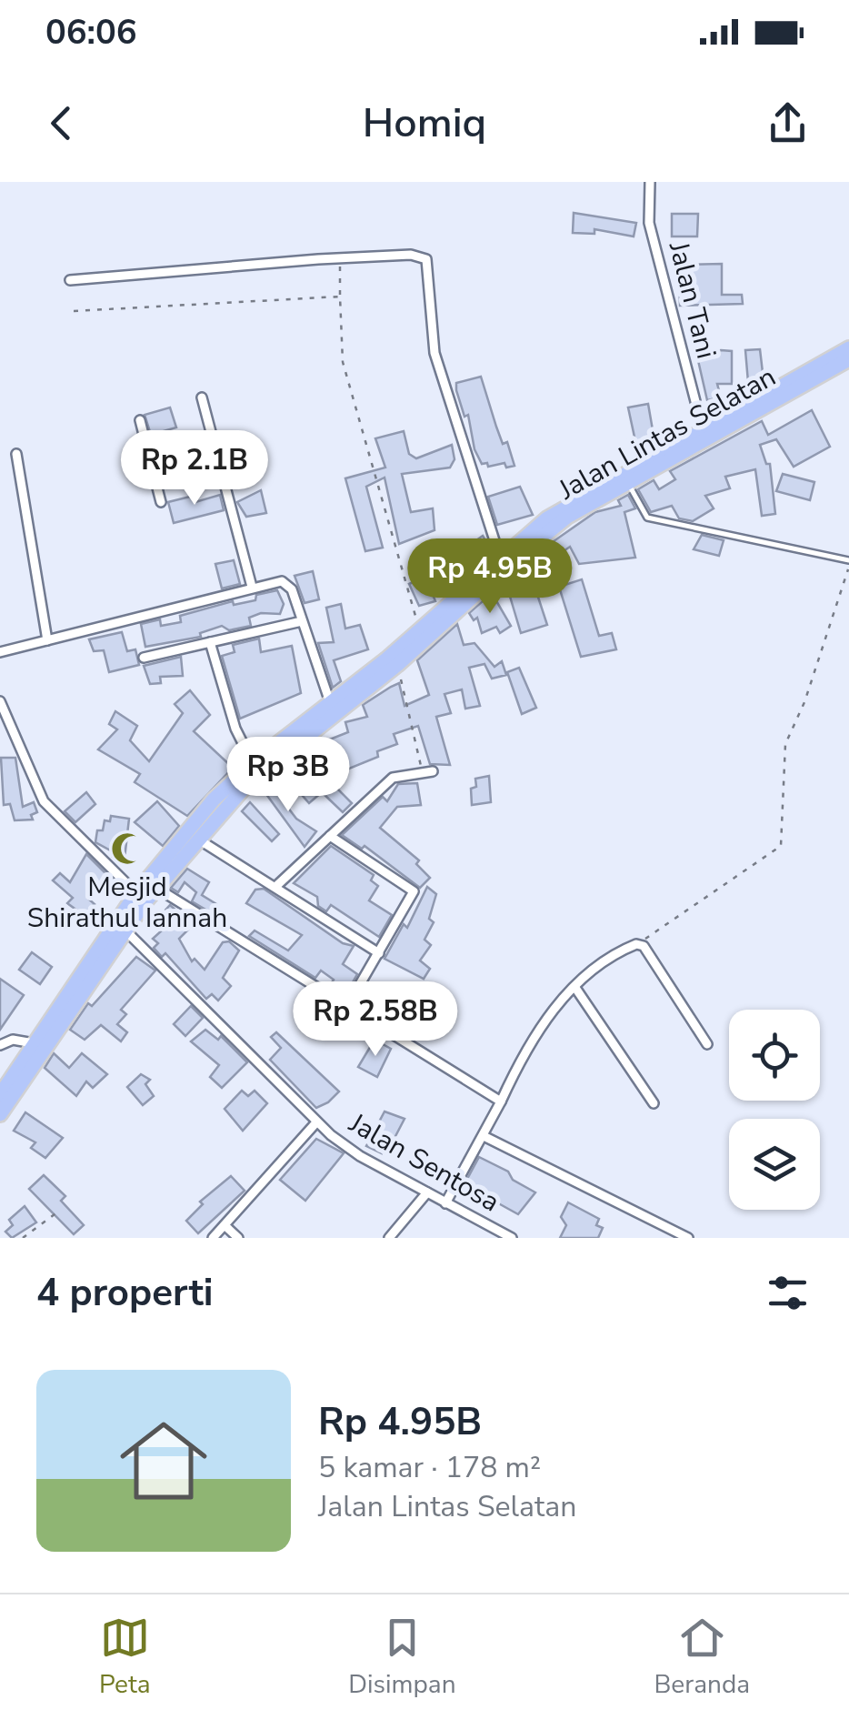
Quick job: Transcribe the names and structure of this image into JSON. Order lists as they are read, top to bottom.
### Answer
{
  "streets": {
    "highway": ["Jalan Lintas Selatan"],
    "street": ["Jalan Tani", "Jalan Sentosa"]
  },
  "crossings": [
    ["Jalan Tani", "Jalan Lintas Selatan"],
    ["Jalan Lintas Selatan", "Jalan Sentosa"]
  ],
  "places": {
    "mosque": ["Mesjid Shirathul Iannah"]
  },
  "page": {
    "status": "06:06",
    "header": "Homiq",
    "price": [
      "Rp 2.1B",
      "Rp 4.95B",
      "Rp 3B",
      "Rp 2.58B"
    ],
    "heading": "4 properti",
    "list": [
      {
        "name": "Rp 4.95B",
        "note": "5 kamar · 178 m² · Jalan Lintas Selatan"
      }
    ],
    "tabs": ["Peta", "Disimpan", "Beranda"]
  }
}
